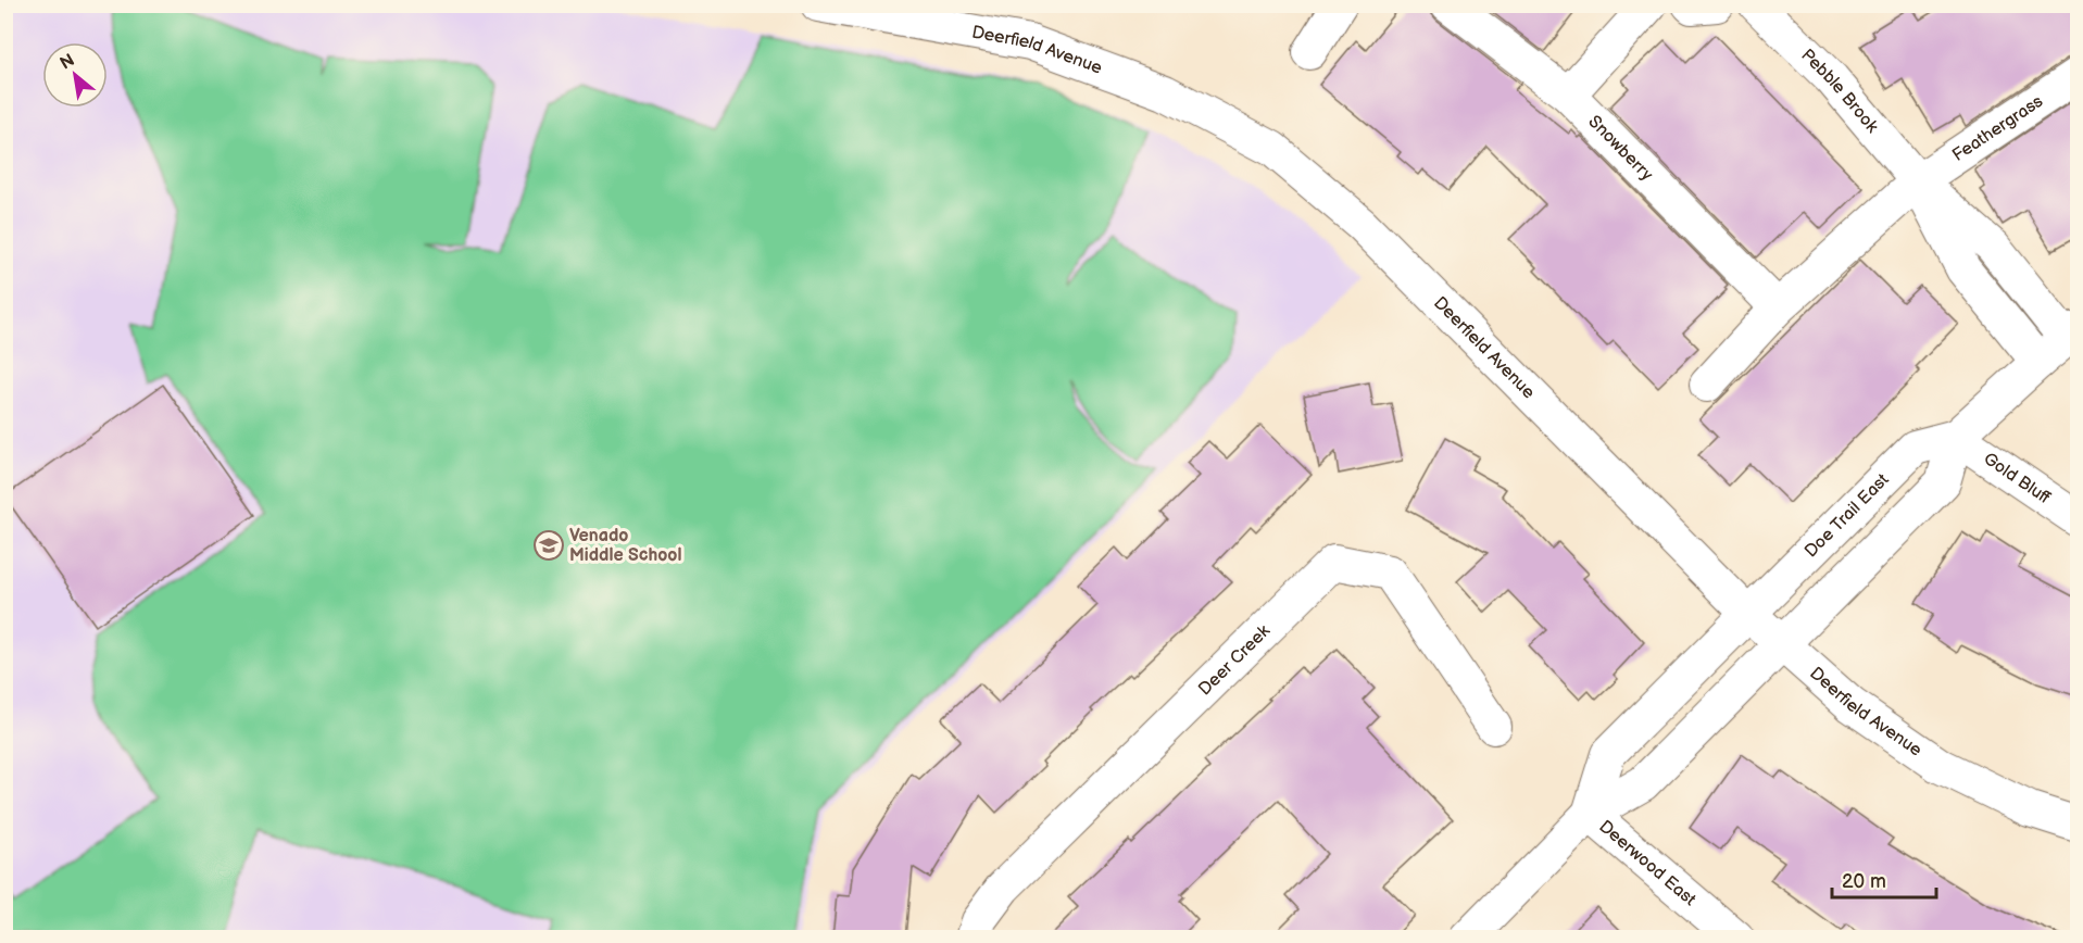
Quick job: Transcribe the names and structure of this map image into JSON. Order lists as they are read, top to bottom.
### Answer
{
  "streets": {
    "street": [
      "Deerfield Avenue",
      "Pebble Brook",
      "Feathergrass",
      "Snowberry",
      "Gold Bluff",
      "Doe Trail East",
      "Deer Creek",
      "Deerwood East"
    ]
  },
  "crossings": [
    ["Deerfield Avenue", "Doe Trail East"],
    ["Pebble Brook", "Feathergrass"],
    ["Pebble Brook", "Doe Trail East"],
    ["Gold Bluff", "Doe Trail East"]
  ],
  "places": {
    "school or university": ["Venado Middle School"]
  },
  "scale_bar": "20 m",
  "north": "top left"
}
